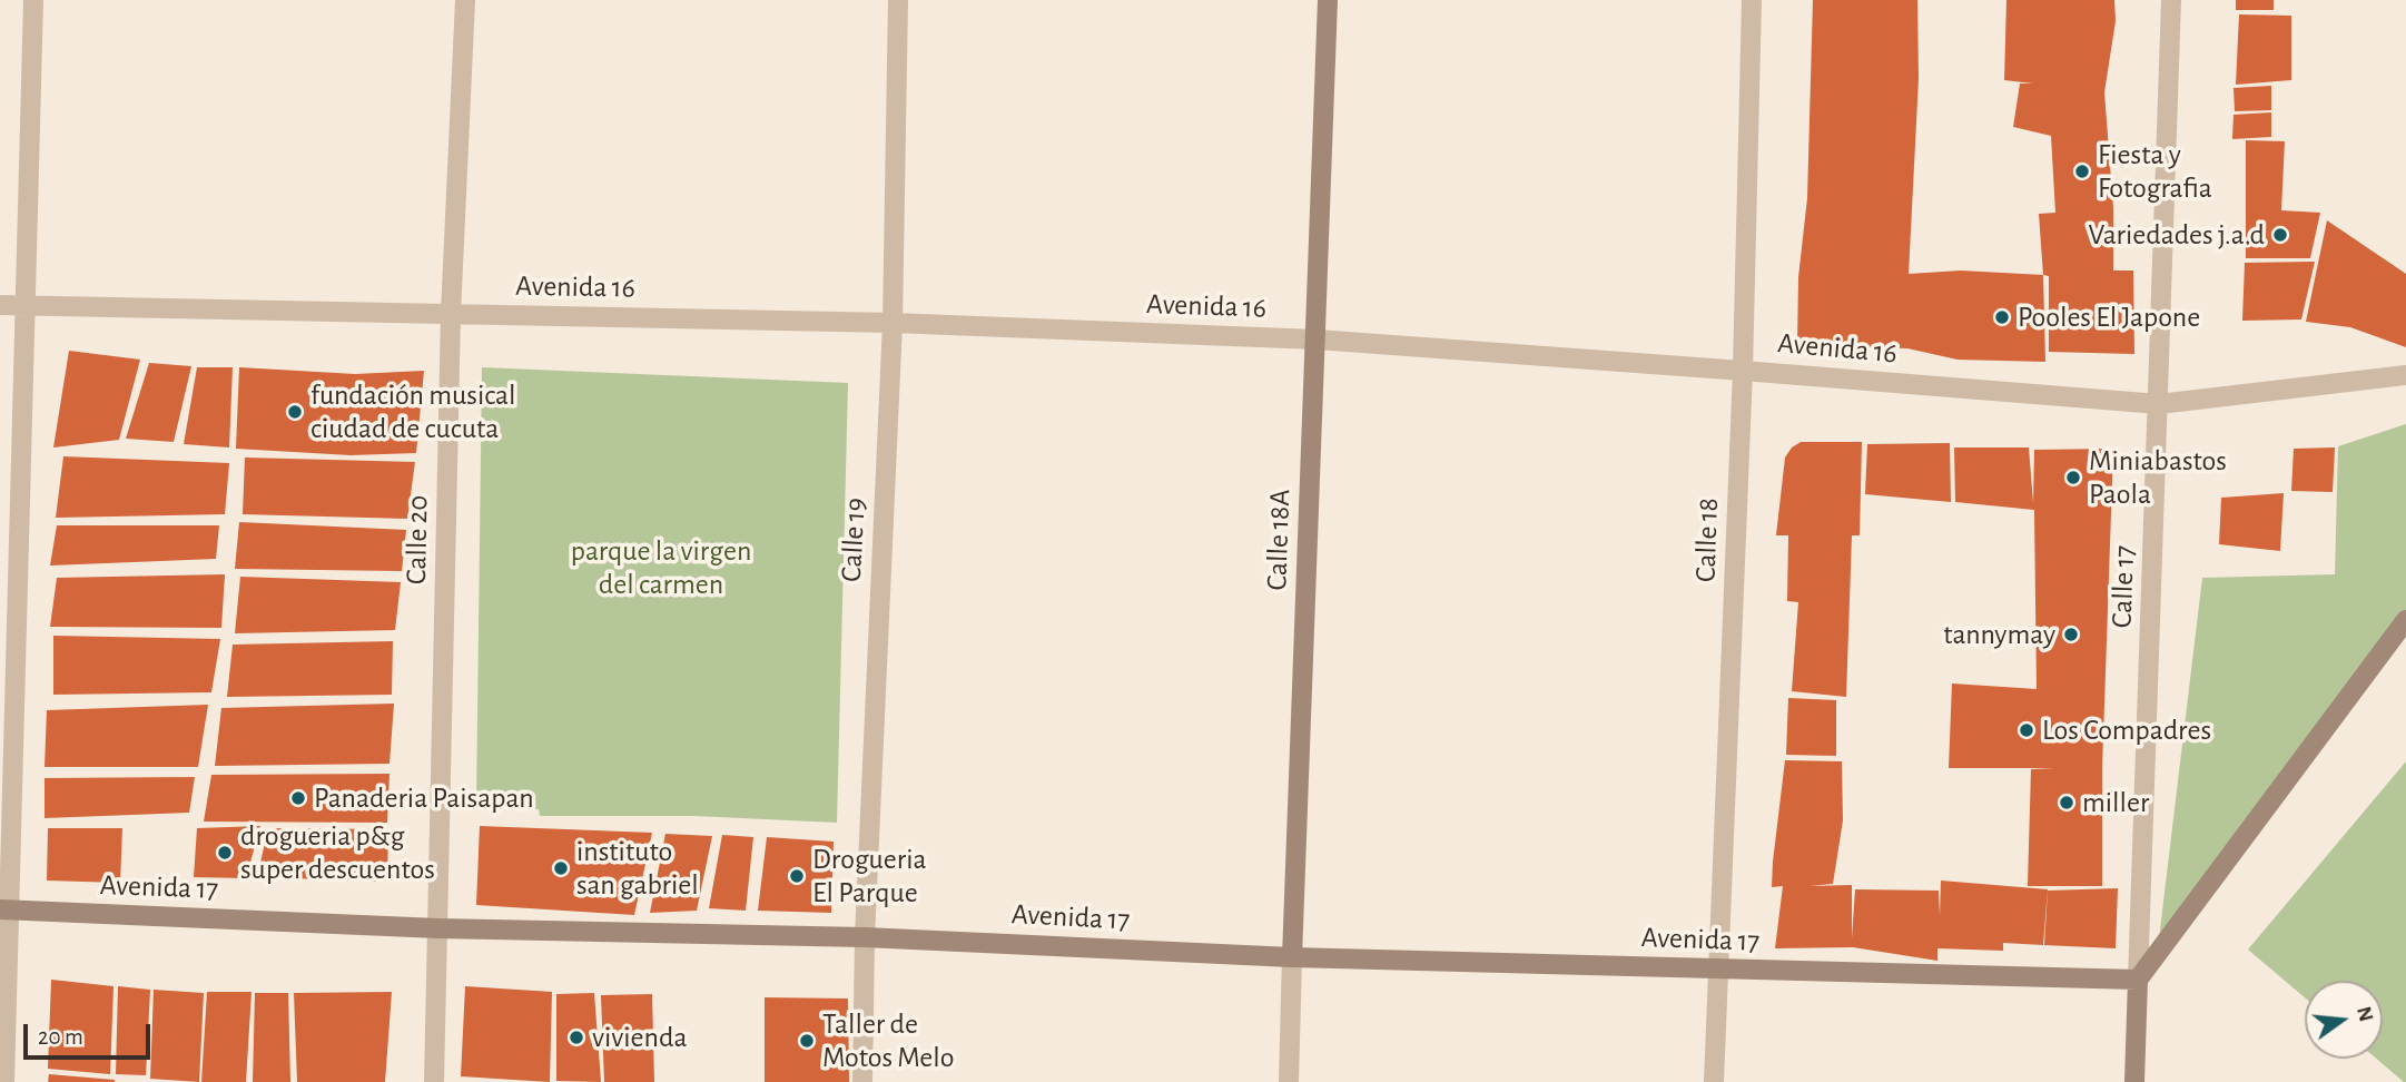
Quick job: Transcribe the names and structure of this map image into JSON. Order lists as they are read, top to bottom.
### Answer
{
  "streets": {
    "street": [
      "Avenida 16",
      "Calle 20",
      "Calle 19",
      "Calle 18A",
      "Calle 18",
      "Calle 17",
      "Avenida 17"
    ]
  },
  "crossings": [
    ["Avenida 16", "Calle 20"],
    ["Avenida 16", "Calle 19"],
    ["Avenida 16", "Calle 18A"],
    ["Avenida 16", "Calle 18"],
    ["Avenida 16", "Calle 17"],
    ["Calle 20", "Avenida 17"],
    ["Calle 19", "Avenida 17"],
    ["Calle 18A", "Avenida 17"],
    ["Calle 18", "Avenida 17"],
    ["Calle 17", "Avenida 17"]
  ],
  "parks": ["parque la virgen del carmen"],
  "places": [
    "Fiesta y Fotografia",
    "Variedades j.a.d",
    "Pooles El Japone",
    "fundación musical ciudad de cucuta",
    "Miniabastos Paola",
    "tannymay",
    "Los Compadres",
    "Panaderia Paisapan",
    "miller",
    "drogueria p&g super descuentos",
    "instituto san gabriel",
    "Drogueria El Parque",
    "vivienda",
    "Taller de Motos Melo"
  ],
  "scale_bar": "20 m",
  "north": "right"
}
